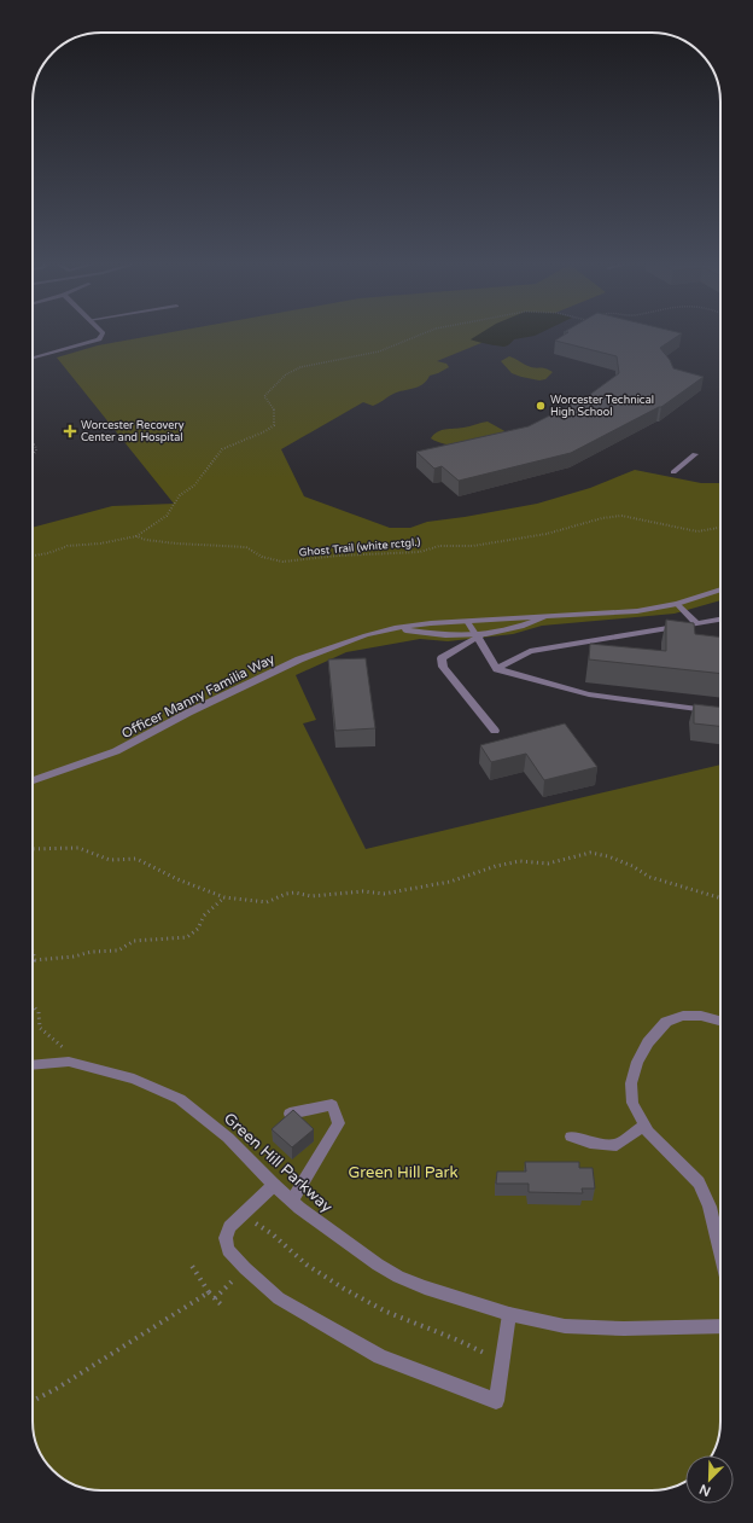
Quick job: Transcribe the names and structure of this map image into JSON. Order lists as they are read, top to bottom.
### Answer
{
  "streets": {
    "street": ["Officer Manny Familia Way", "Green Hill Parkway"],
    "path": ["Ghost Trail (white rctgl.)"]
  },
  "parks": ["Green Hill Park"],
  "places": {
    "other": ["Worcester Technical High School"],
    "health": ["Worcester Recovery Center and Hospital"]
  },
  "north": "bottom left"
}
